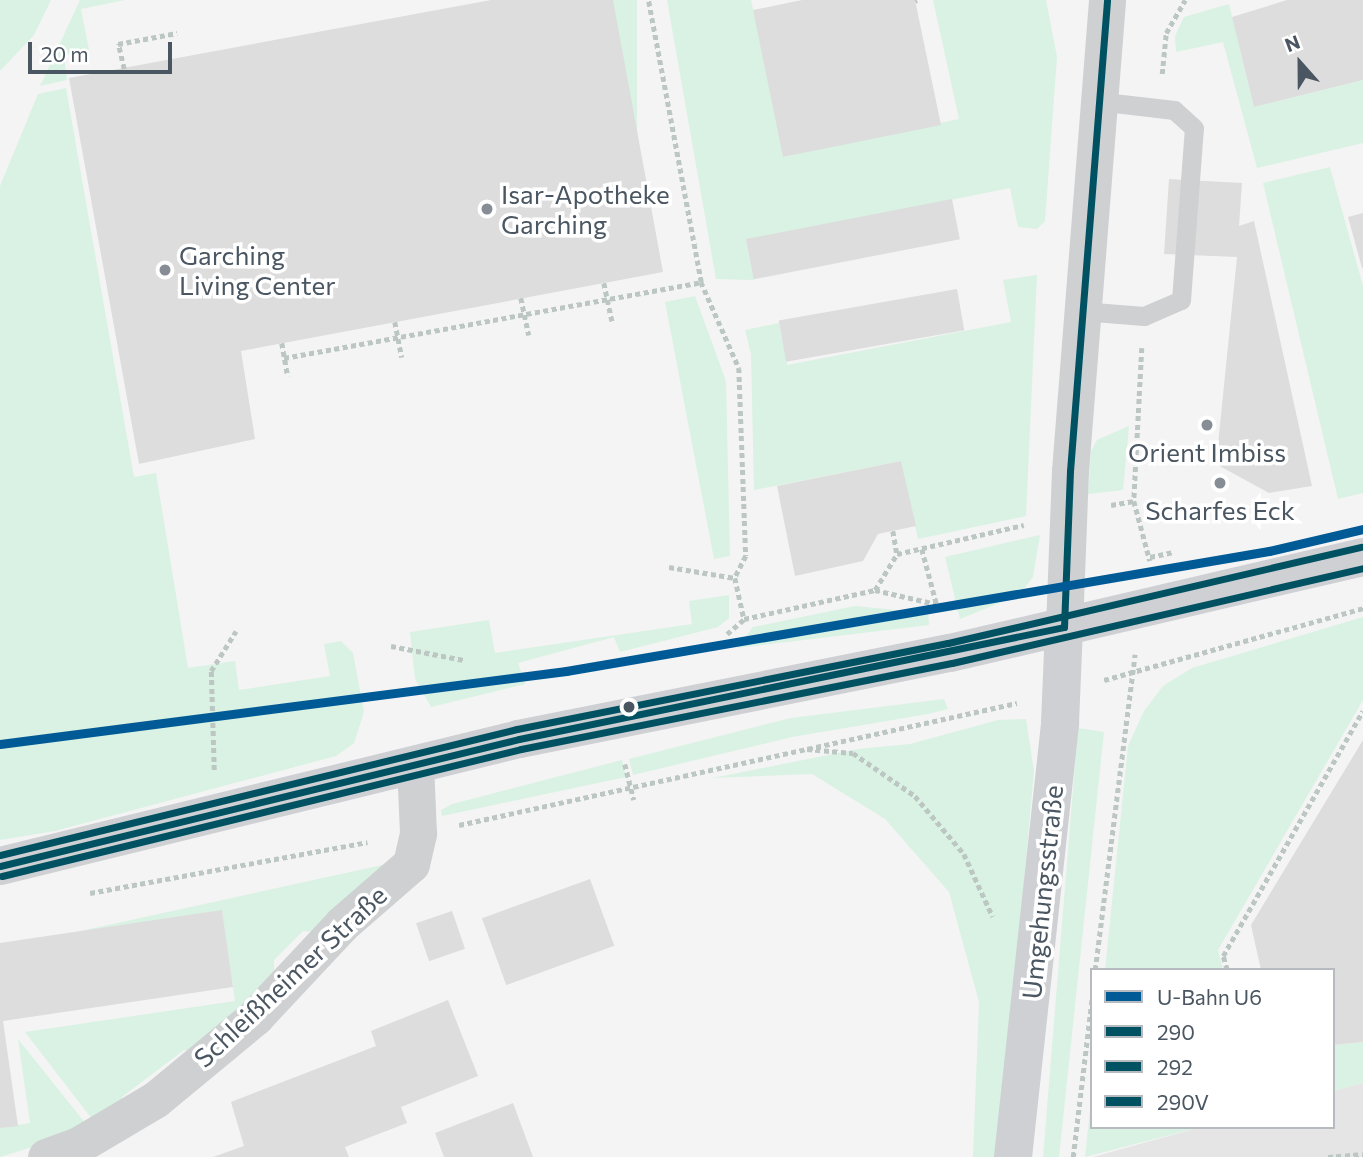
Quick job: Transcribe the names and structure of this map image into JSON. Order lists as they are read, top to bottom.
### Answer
{
  "streets": {
    "street": ["Umgehungsstraße", "Schleißheimer Straße"]
  },
  "places": [
    "Isar-Apotheke Garching",
    "Garching Living Center",
    "Orient Imbiss",
    "Scharfes Eck"
  ],
  "lines": [
    "transit line 290",
    "metro line U6",
    "transit line 290V",
    "transit line 292"
  ],
  "legend": [
    "U-Bahn U6",
    "290",
    "292",
    "290V"
  ],
  "scale_bar": "20 m",
  "north": "top"
}
